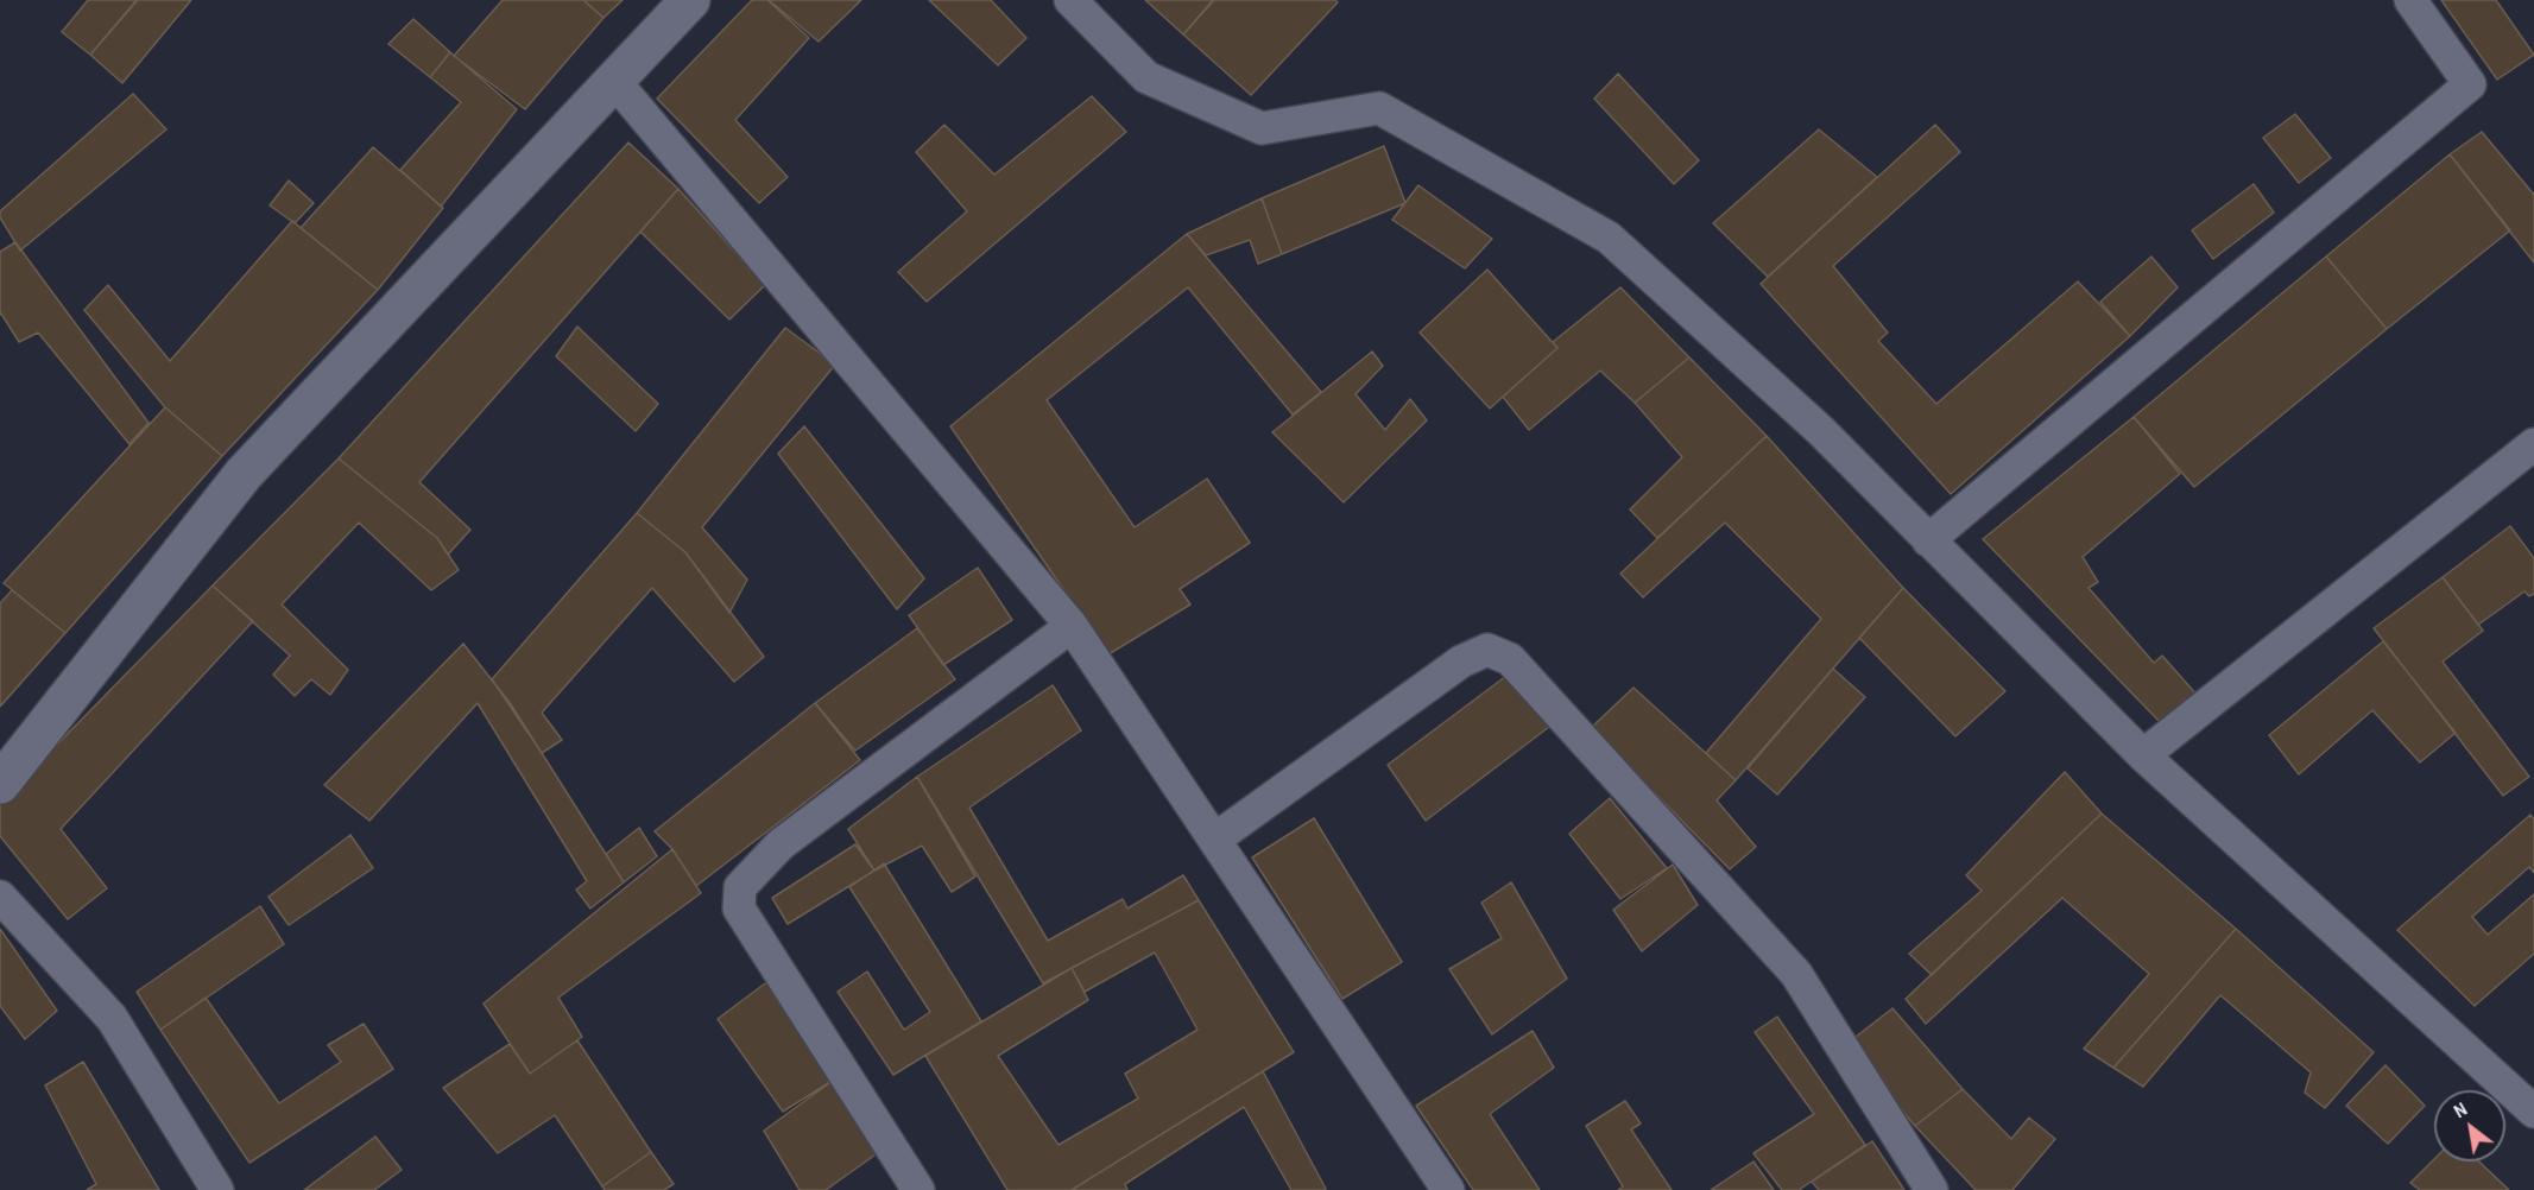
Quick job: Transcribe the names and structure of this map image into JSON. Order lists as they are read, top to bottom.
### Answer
{
  "north": "top left"
}
